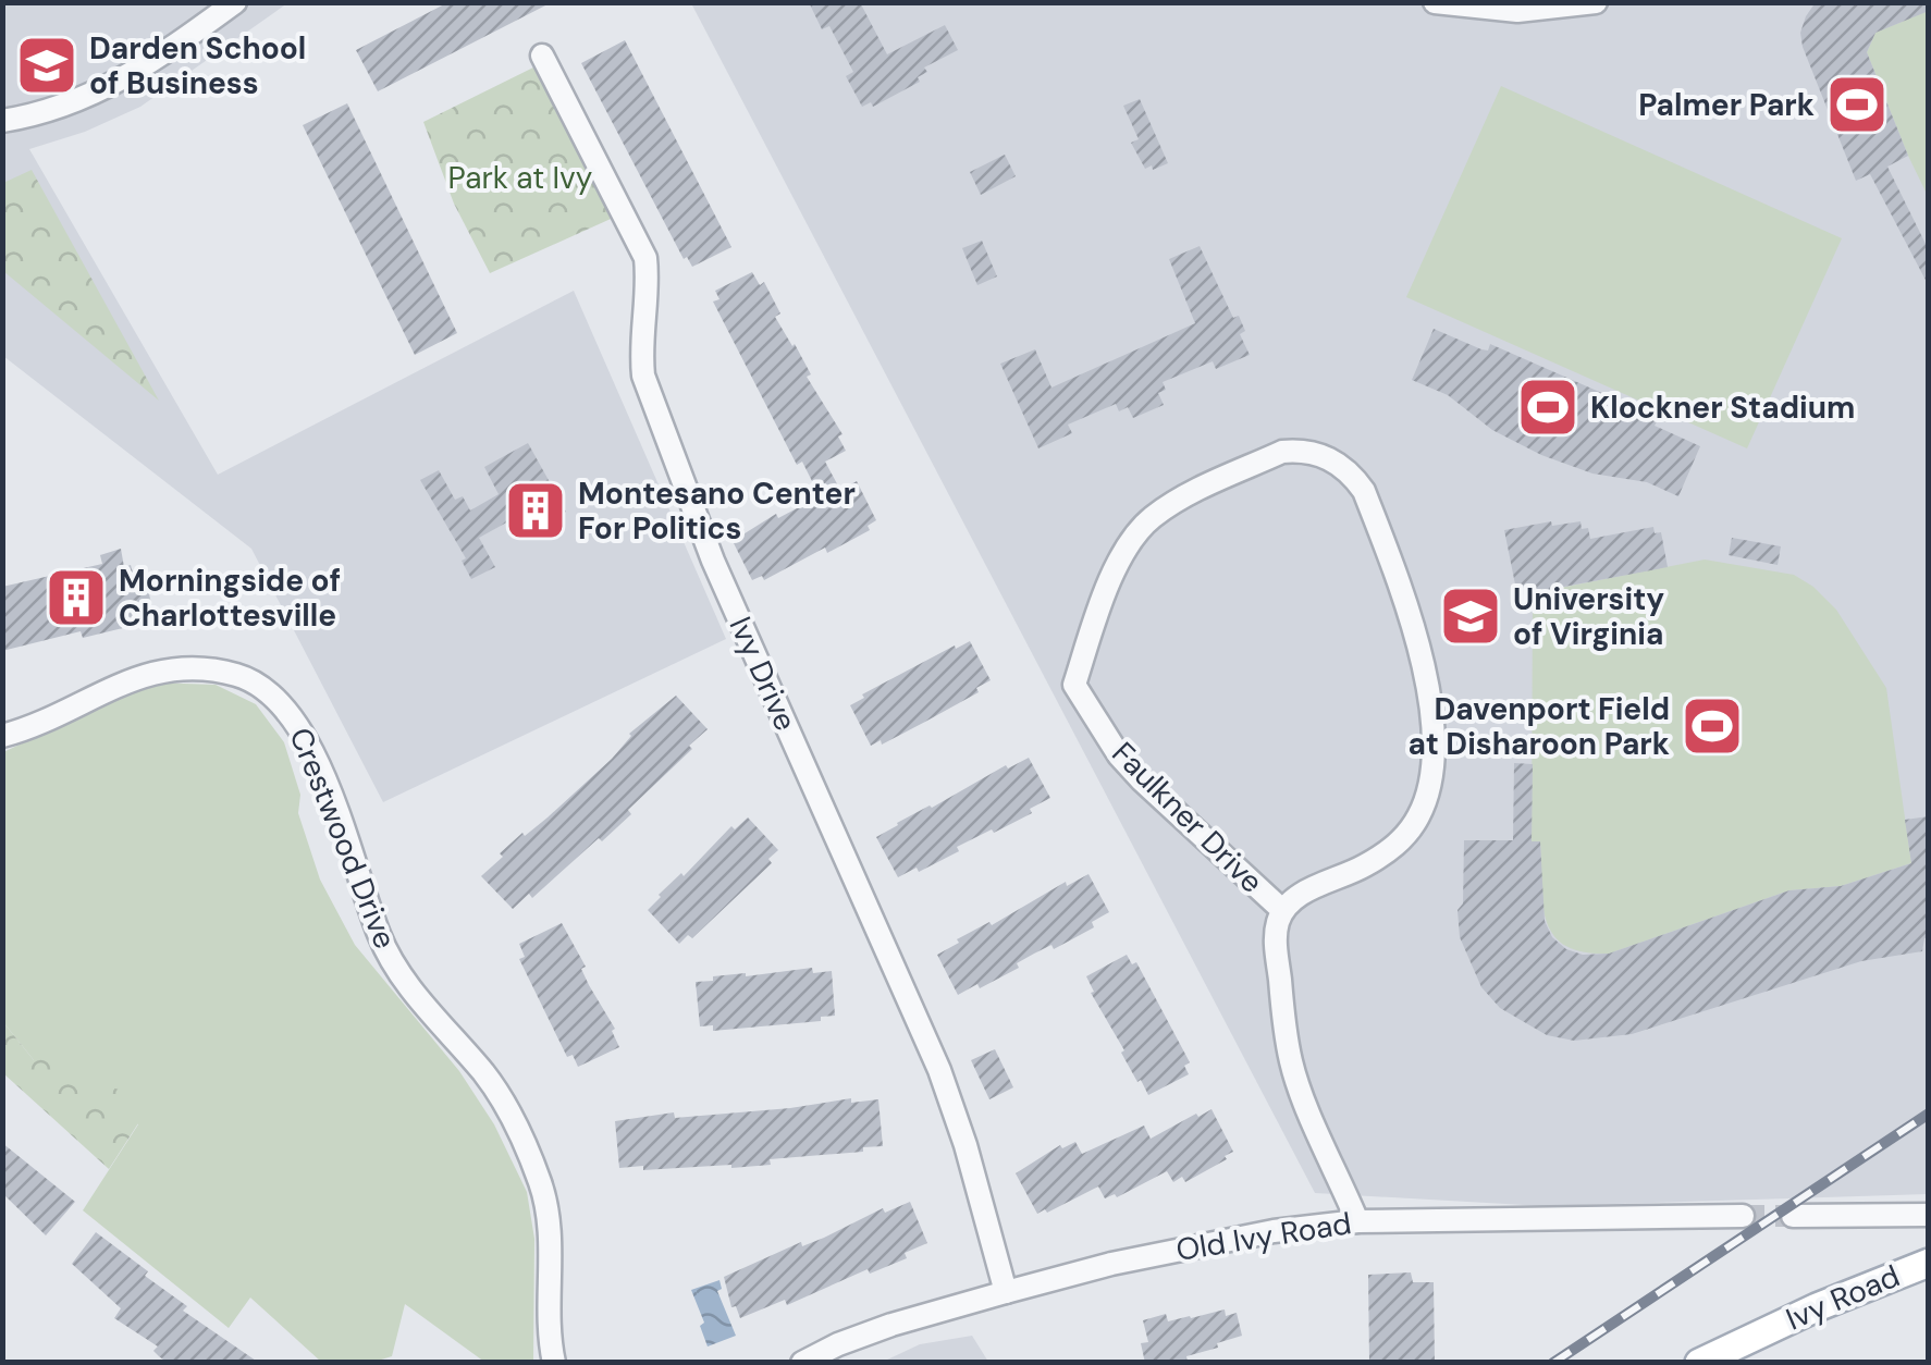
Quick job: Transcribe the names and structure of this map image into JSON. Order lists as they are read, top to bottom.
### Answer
{
  "streets": {
    "main road": ["Ivy Road"],
    "street": [
      "Ivy Drive",
      "Faulkner Drive",
      "Crestwood Drive",
      "Old Ivy Road"
    ]
  },
  "crossings": [
    ["Ivy Drive", "Old Ivy Road"],
    ["Faulkner Drive", "Old Ivy Road"]
  ],
  "parks": ["Park at Ivy"],
  "places": {
    "school or university": ["Darden School of Business", "University of Virginia"],
    "sports": ["Palmer Park", "Klockner Stadium", "Davenport Field at Disharoon Park"],
    "building": ["Montesano Center For Politics", "Morningside of Charlottesville"]
  }
}
